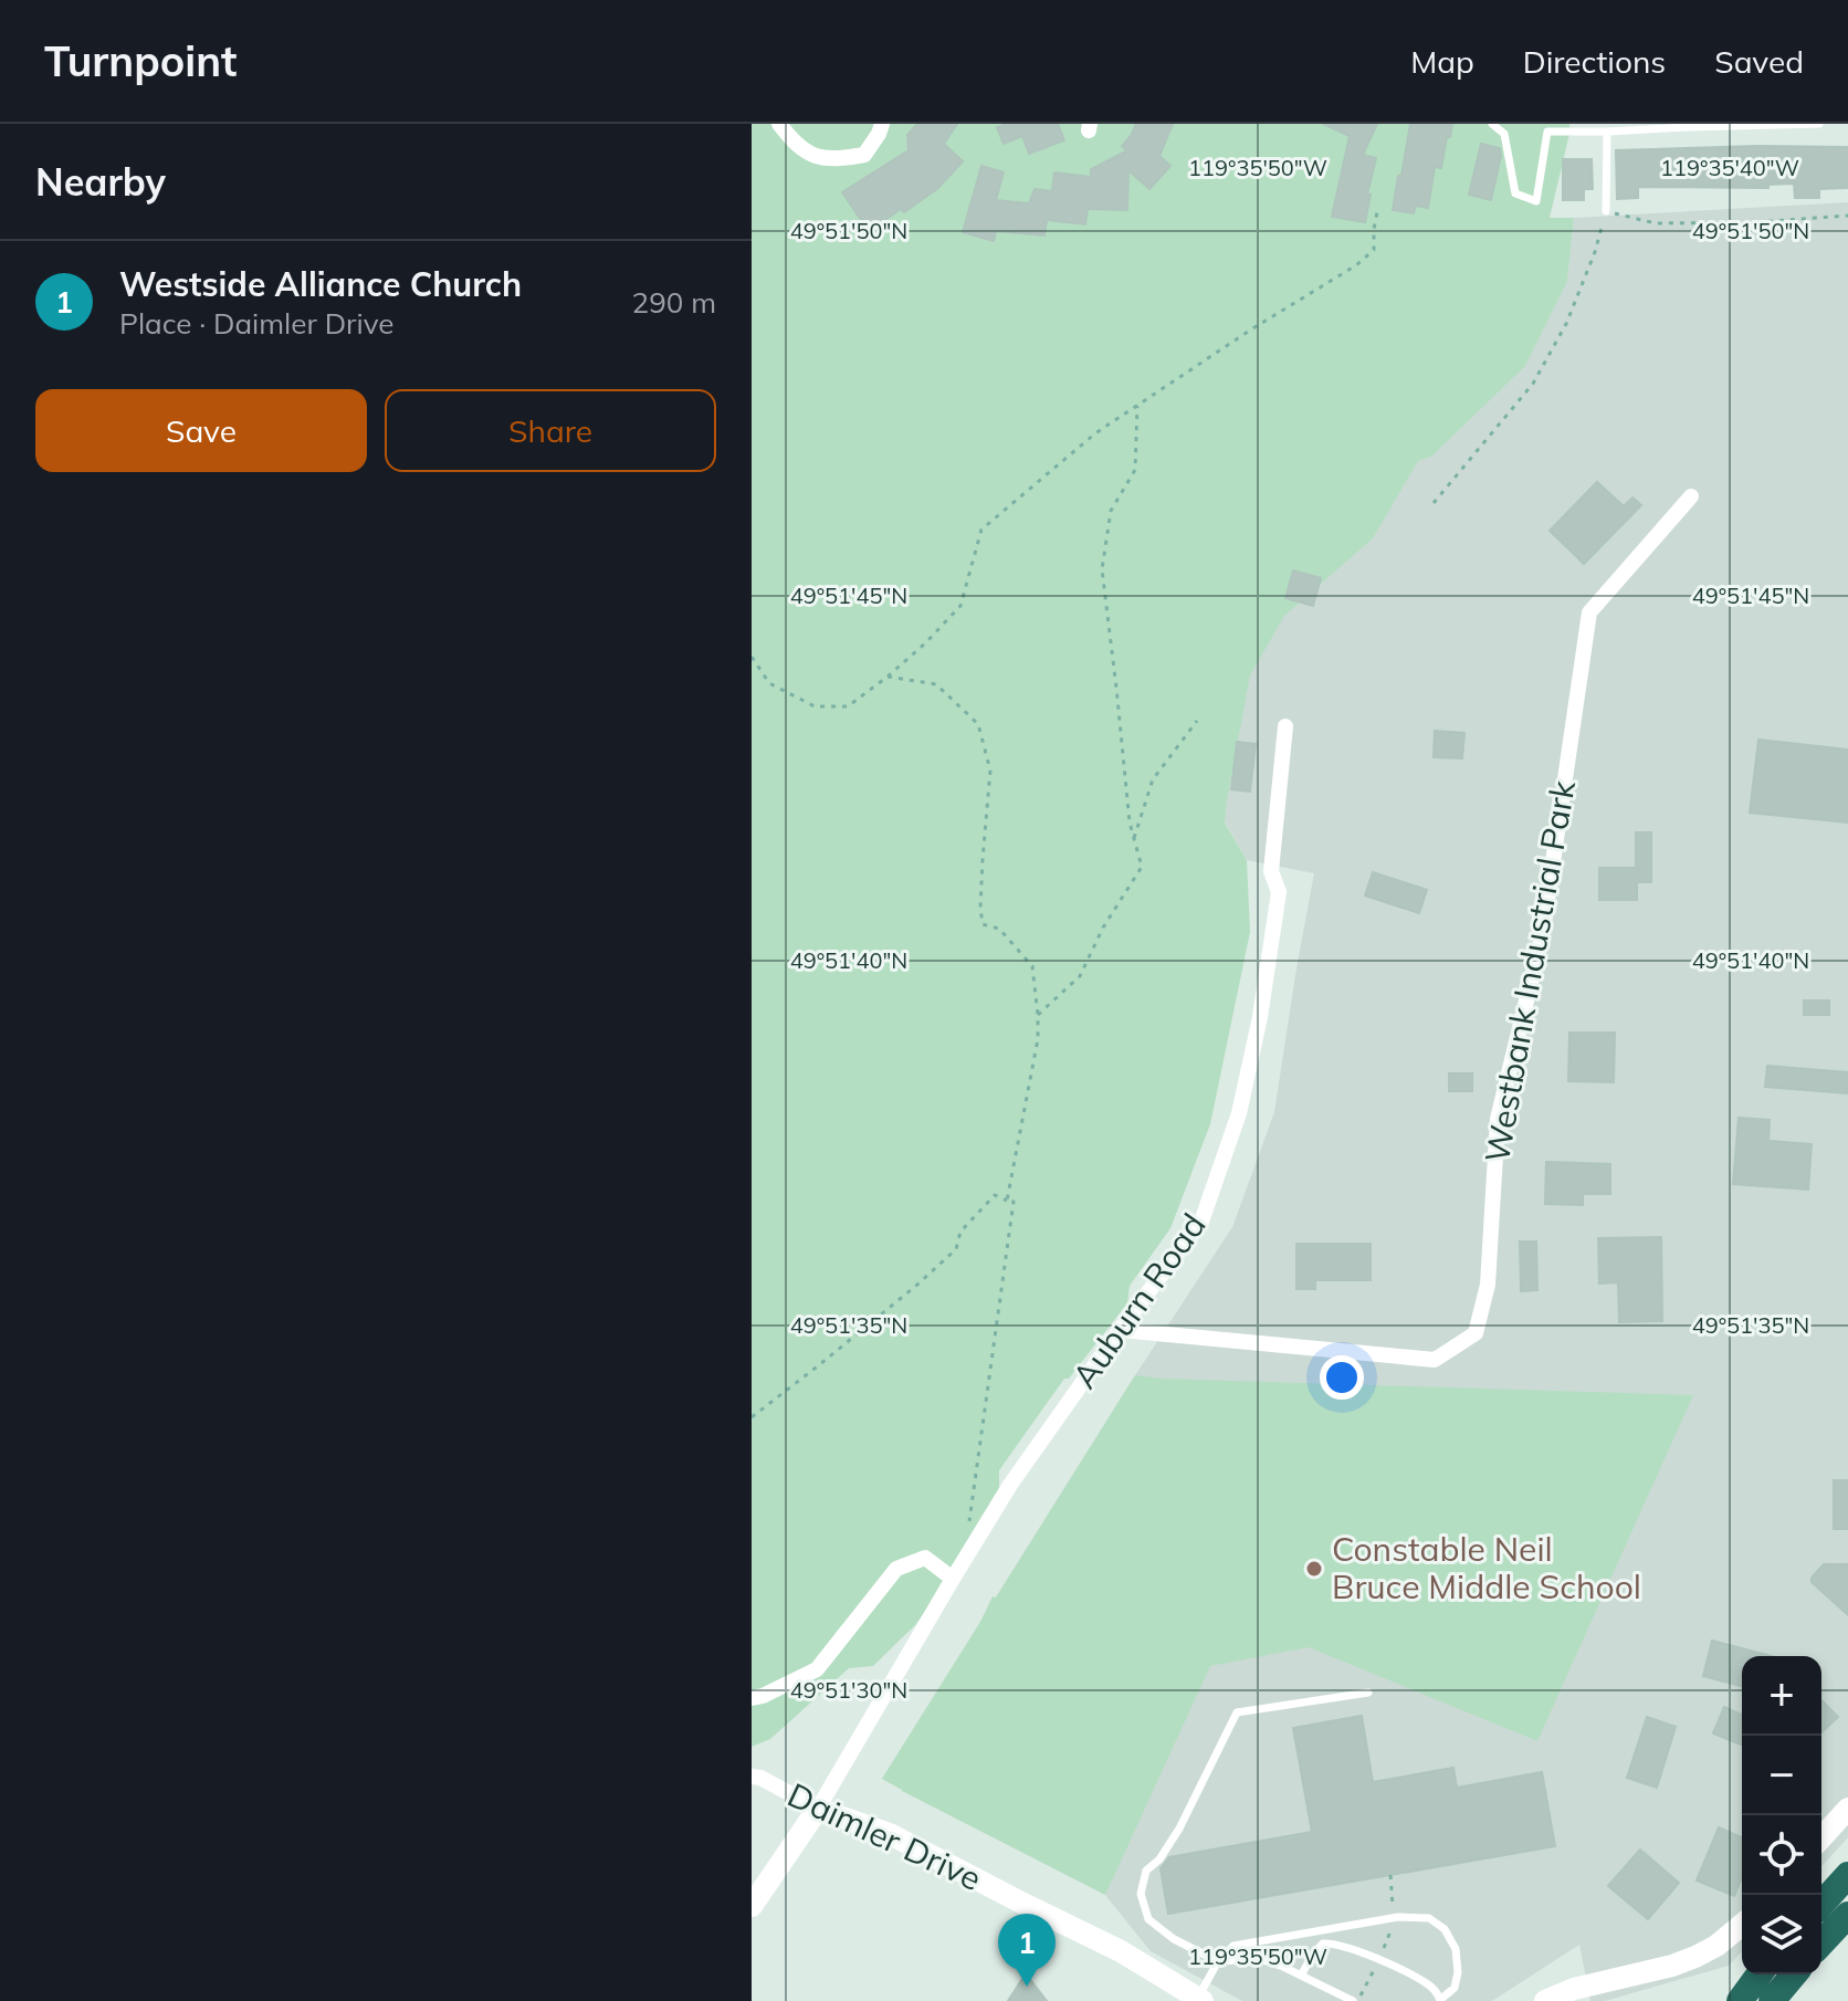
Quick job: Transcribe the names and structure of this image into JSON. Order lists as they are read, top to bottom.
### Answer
{
  "streets": {
    "street": ["Westbank Industrial Park", "Auburn Road", "Daimler Drive"]
  },
  "crossings": [
    ["Westbank Industrial Park", "Auburn Road"],
    ["Auburn Road", "Daimler Drive"]
  ],
  "places": ["Constable Neil Bruce Middle School"],
  "page": {
    "header": "Turnpoint",
    "nav": ["Map", "Directions", "Saved"],
    "heading": "Nearby",
    "list": [
      {
        "mark": "1",
        "name": "Westside Alliance Church",
        "note": "Place · Daimler Drive",
        "value": "290 m"
      }
    ],
    "buttons": ["Save", "Share"],
    "map_buttons": ["+", "−"],
    "pins": "1"
  },
  "coordinates": [
    "119°35'50\"W",
    "119°35'40\"W",
    "49°51'50\"N",
    "49°51'45\"N",
    "49°51'40\"N",
    "49°51'35\"N",
    "49°51'30\"N"
  ]
}
